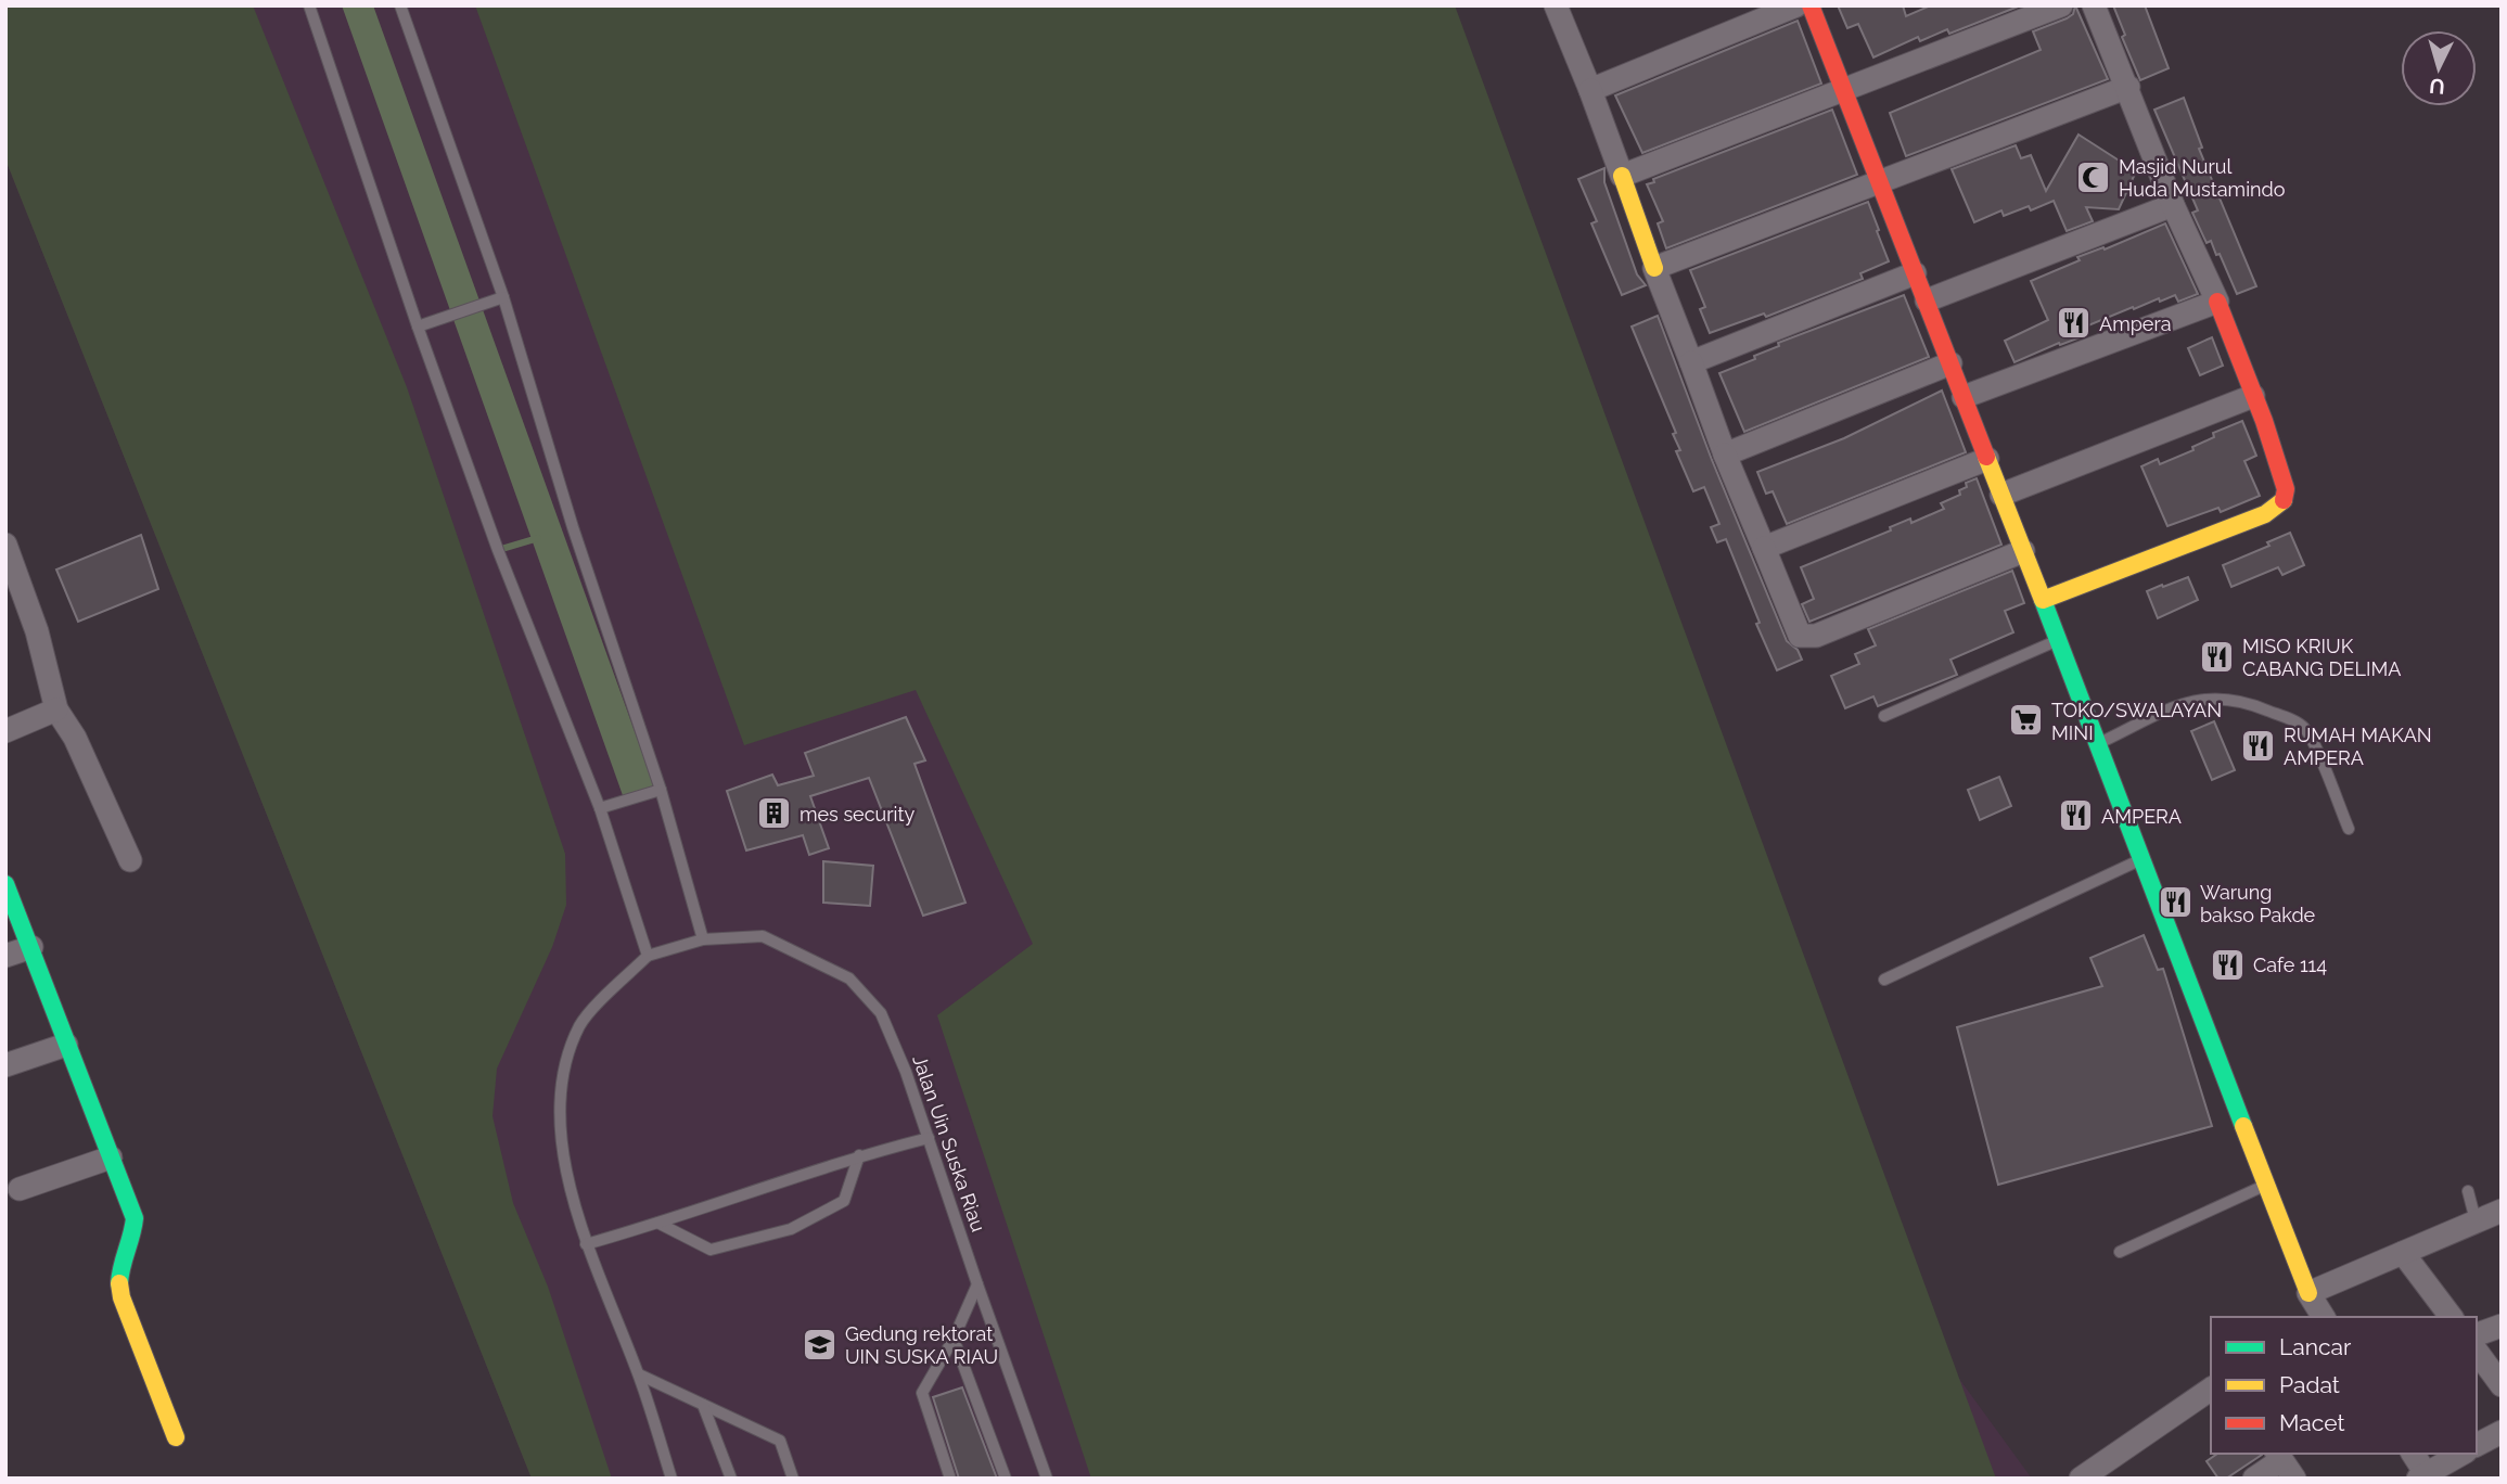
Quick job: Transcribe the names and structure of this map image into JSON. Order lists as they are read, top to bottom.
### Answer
{
  "streets": {
    "lane": ["Jalan Uin Suska Riau"]
  },
  "places": {
    "mosque": ["Masjid Nurul Huda Mustamindo"],
    "restaurant": [
      "Ampera",
      "MISO KRIUK CABANG DELIMA",
      "RUMAH MAKAN AMPERA",
      "AMPERA",
      "Warung bakso Pakde",
      "Cafe 114"
    ],
    "supermarket": ["TOKO/SWALAYAN MINI"],
    "building": ["mes security"],
    "school or university": ["Gedung rektorat UIN SUSKA RIAU"]
  },
  "legend": ["Lancar", "Padat", "Macet"],
  "north": "bottom"
}
